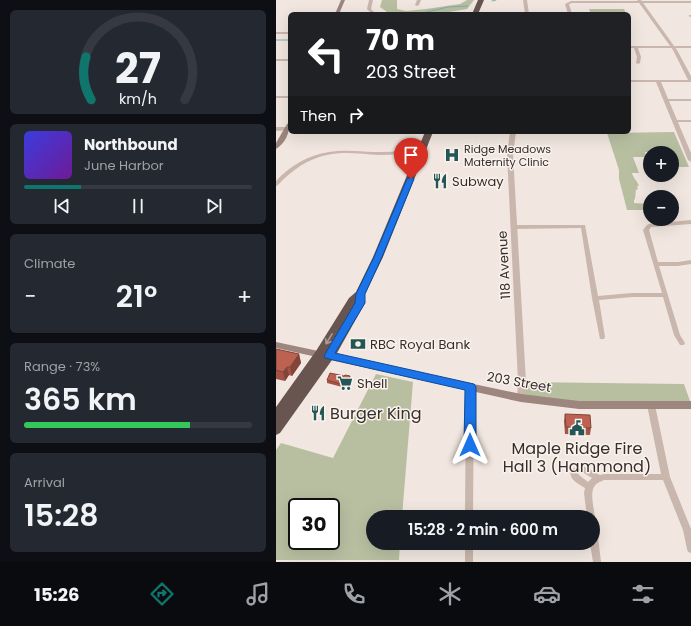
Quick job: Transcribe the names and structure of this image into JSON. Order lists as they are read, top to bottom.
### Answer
{
  "streets": {
    "main road": ["203 Street"],
    "street": ["118 Avenue"]
  },
  "crossings": [
    ["118 Avenue", "203 Street"]
  ],
  "places": {
    "hospital": ["Ridge Meadows Maternity Clinic"],
    "restaurant": ["Subway", "Burger King"],
    "bank": ["RBC Royal Bank"],
    "supermarket": ["Shell"],
    "public building": ["Maple Ridge Fire Hall 3 (Hammond)"]
  },
  "page": {
    "turn": ["70 m", "203 Street"],
    "then": "Then",
    "song": ["Northbound", "June Harbor"],
    "map_buttons": ["+", "−"],
    "tile": [
      "Climate",
      ["Range · 73%", "365 km"],
      ["Arrival", "15:28"]
    ],
    "heat": ["−", "21°", "+"],
    "limit": "30",
    "trip": "15:28 · 2 min · 600 m",
    "tabs": "15:26",
    "gauge": ["27", "km/h"]
  }
}
